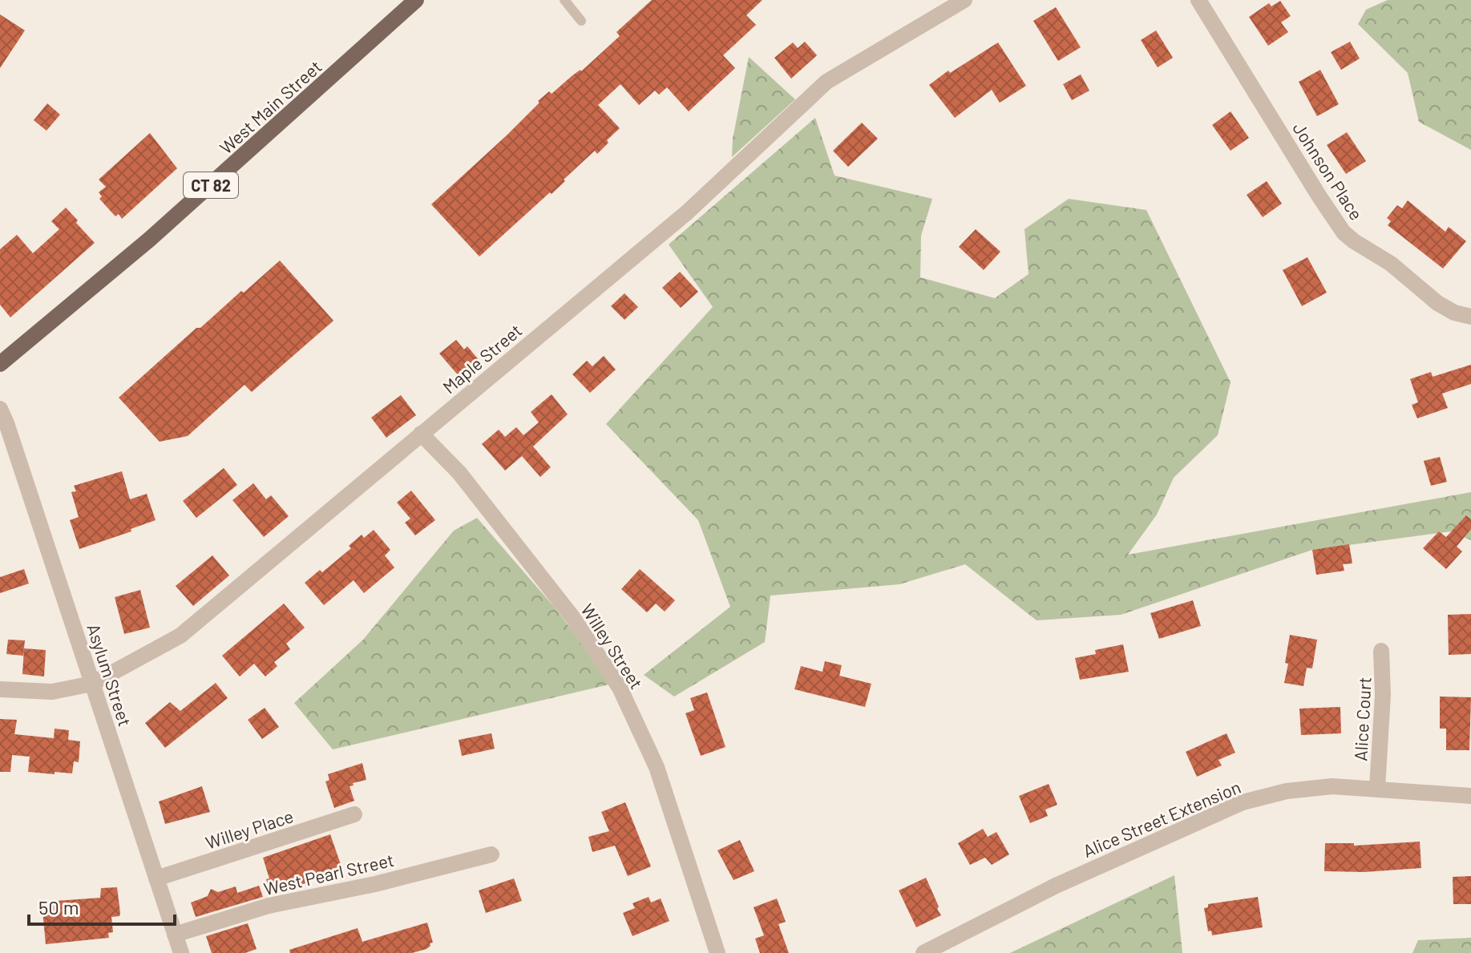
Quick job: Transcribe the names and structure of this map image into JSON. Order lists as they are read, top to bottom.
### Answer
{
  "streets": {
    "main road": ["West Main Street", "CT 82"],
    "street": [
      "Johnson Place",
      "Maple Street",
      "Willey Street",
      "Asylum Street",
      "Alice Court",
      "Alice Street Extension",
      "Willey Place",
      "West Pearl Street"
    ]
  },
  "crossings": [
    ["Maple Street", "Willey Street"],
    ["Maple Street", "Asylum Street"],
    ["Asylum Street", "Willey Place"],
    ["Asylum Street", "West Pearl Street"],
    ["Alice Court", "Alice Street Extension"]
  ],
  "scale_bar": "50 m"
}
